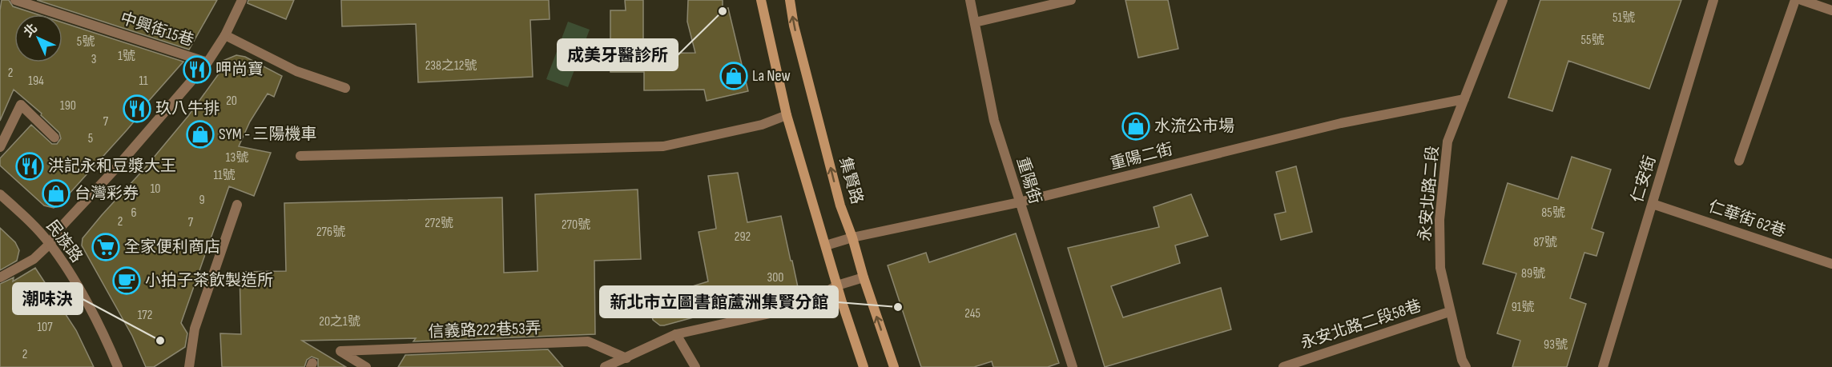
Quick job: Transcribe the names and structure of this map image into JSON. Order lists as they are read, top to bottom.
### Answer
{
  "streets": {
    "main road": ["集賢路"],
    "street": [
      "中興街15巷",
      "重陽二街",
      "仁安街",
      "重陽街",
      "永安北路二段",
      "仁華街 62巷",
      "民族路",
      "永安北路二段58巷",
      "信義路222巷53弄"
    ]
  },
  "crossings": [
    ["重陽二街", "集賢路"],
    ["重陽二街", "重陽街"],
    ["重陽二街", "永安北路二段"],
    ["仁安街", "仁華街 62巷"],
    ["永安北路二段", "永安北路二段58巷"]
  ],
  "places": {
    "other": ["成美牙醫診所", "新北市立圖書館蘆洲集賢分館", "潮味決"],
    "restaurant": ["呷尚寶", "玖八牛排", "洪記永和豆漿大王"],
    "shop": [
      "La New",
      "水流公市場",
      "SYM - 三陽機車",
      "台灣彩券"
    ],
    "supermarket": ["全家便利商店"],
    "cafe": ["小拍子茶飲製造所"]
  },
  "house_numbers": [
    "51號",
    "55號",
    "5號",
    "1號",
    "3",
    "238之12號",
    "2",
    "194",
    "11",
    "20",
    "190",
    "7",
    "5",
    "13號",
    "11號",
    "10",
    "9",
    "6",
    "85號",
    "2",
    "7",
    "272號",
    "270號",
    "276號",
    "292",
    "87號",
    "89號",
    "300",
    "91號",
    "245",
    "172",
    "20之1號",
    "107",
    "93號",
    "2"
  ],
  "north": "top left"
}
